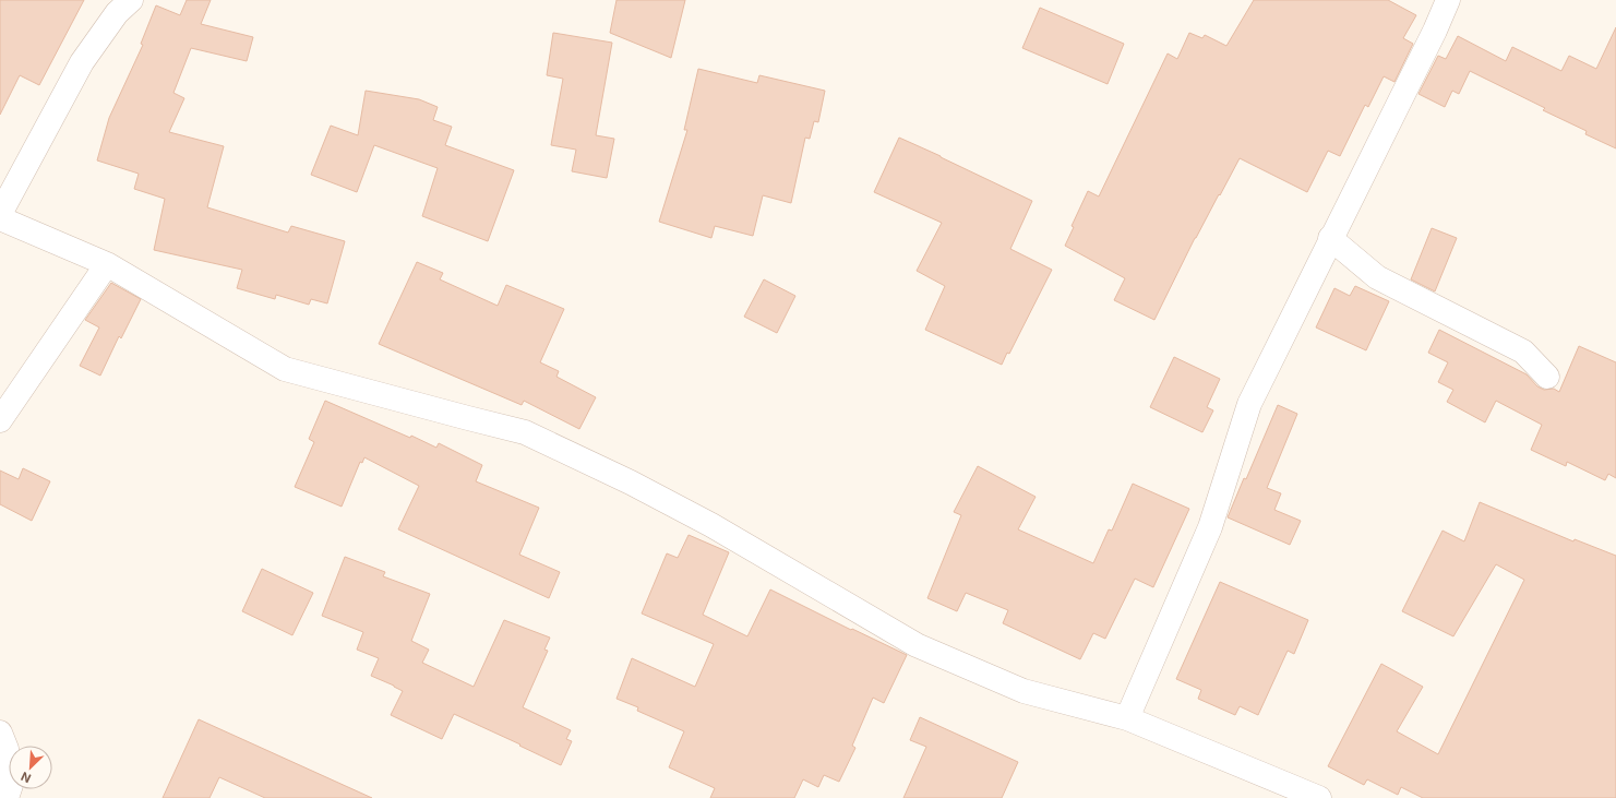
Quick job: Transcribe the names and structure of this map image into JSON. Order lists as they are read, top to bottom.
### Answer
{
  "north": "bottom left"
}
